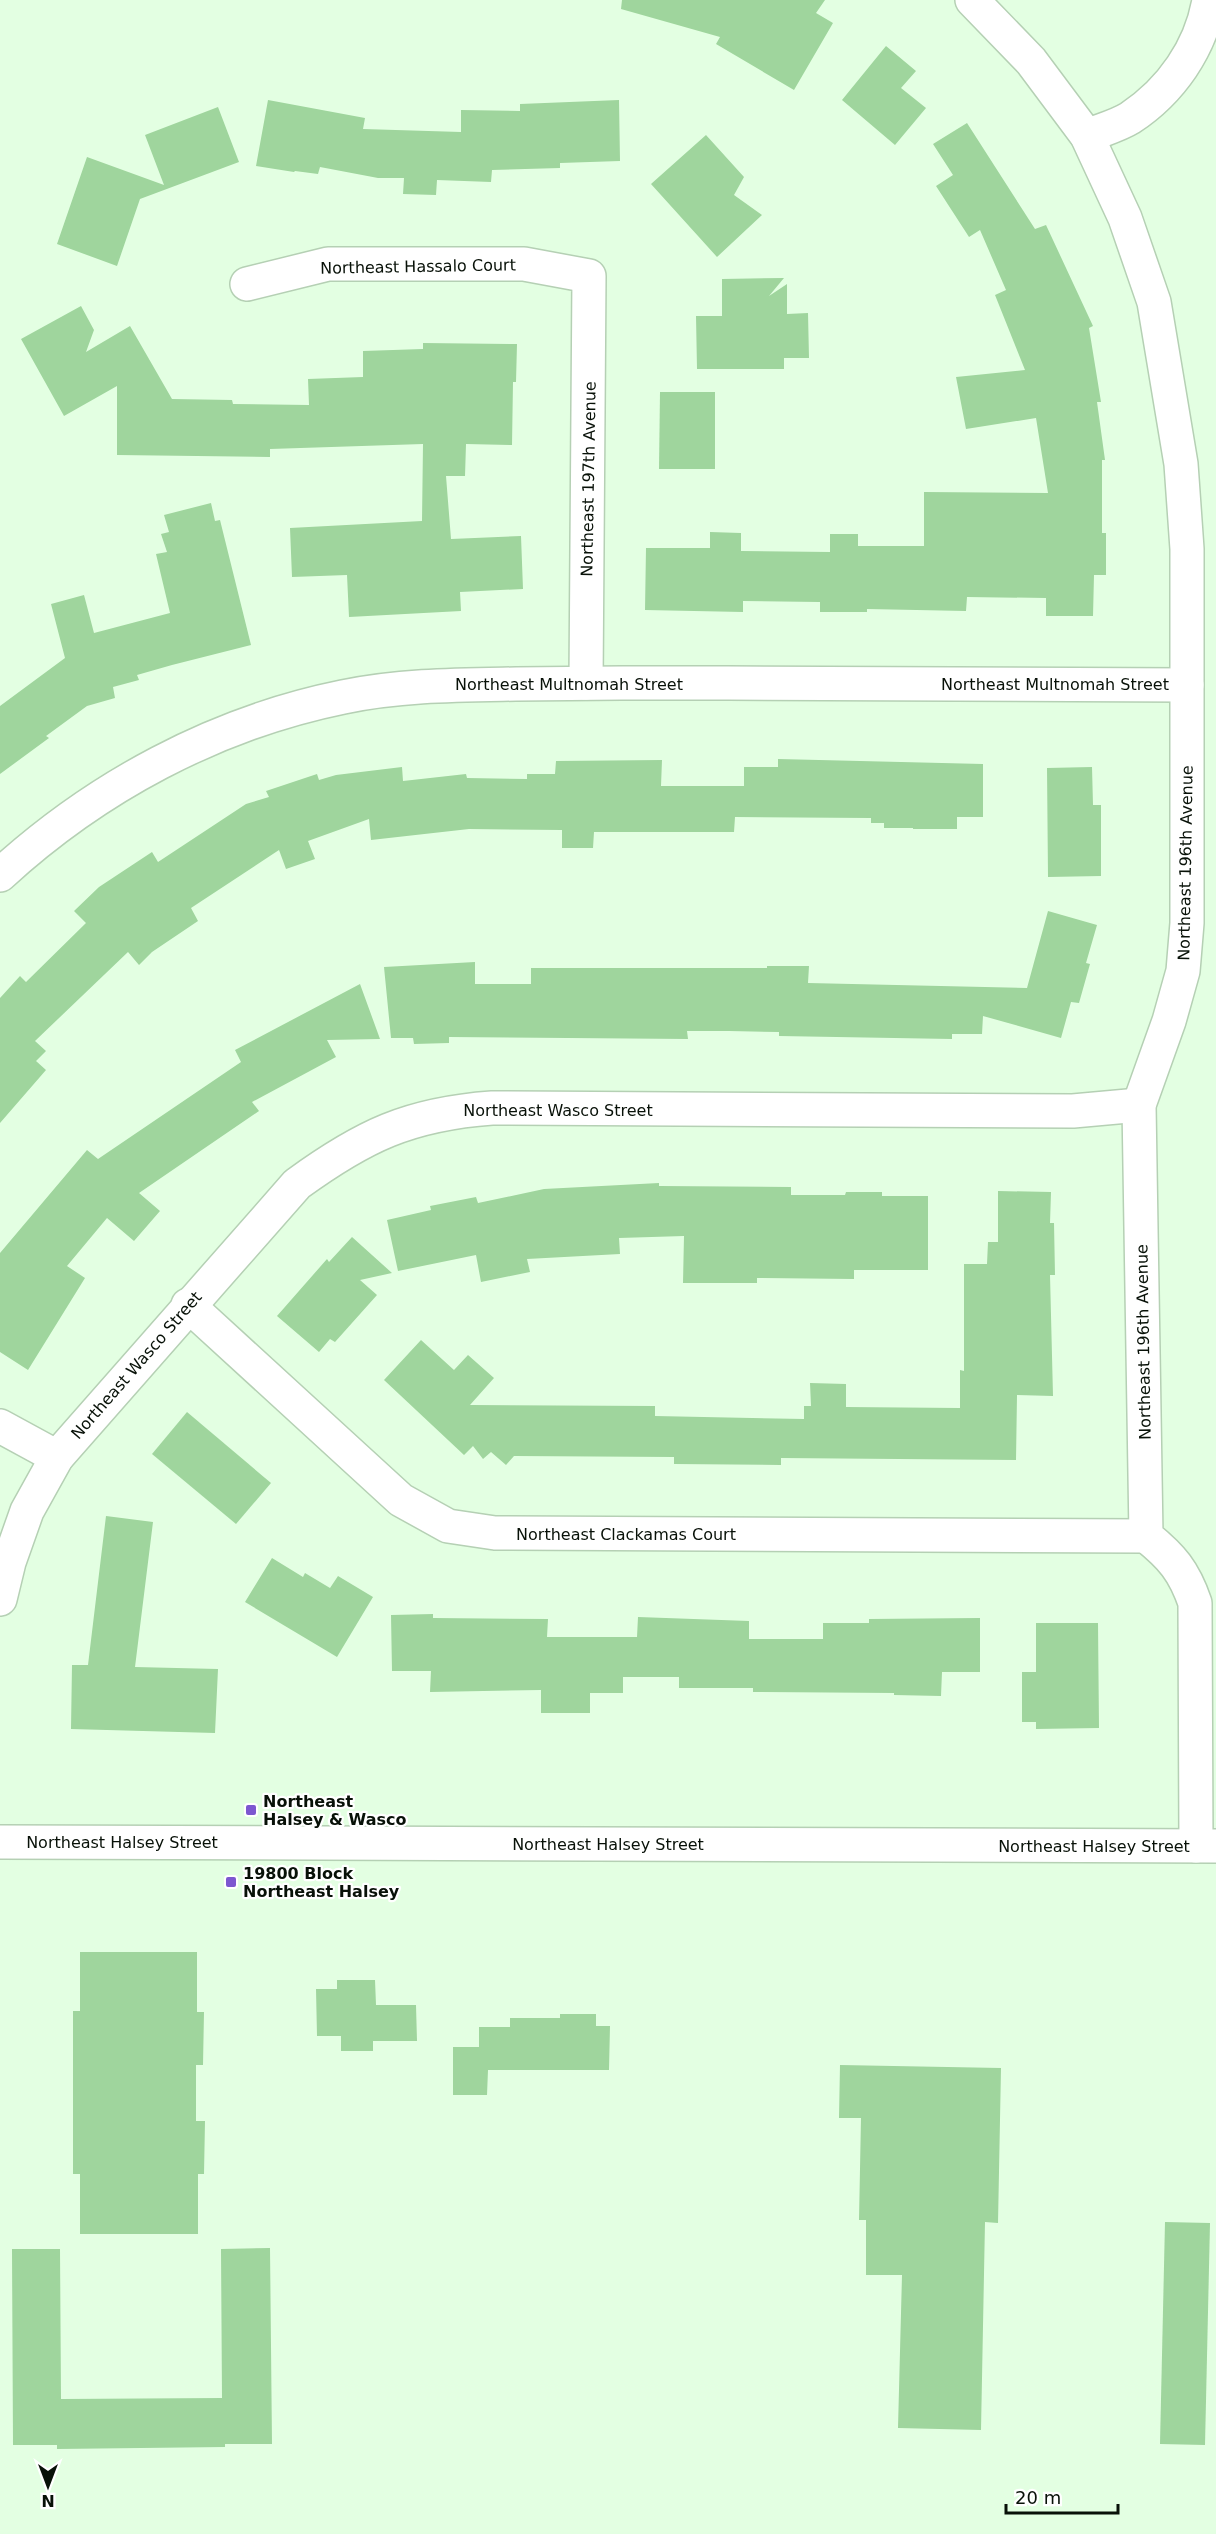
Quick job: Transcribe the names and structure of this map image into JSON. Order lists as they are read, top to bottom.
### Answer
{
  "streets": {
    "street": [
      "Northeast Hassalo Court",
      "Northeast 197th Avenue",
      "Northeast Multnomah Street",
      "Northeast 196th Avenue",
      "Northeast Wasco Street",
      "Northeast Clackamas Court",
      "Northeast Halsey Street"
    ]
  },
  "crossings": [
    ["Northeast Hassalo Court", "Northeast 197th Avenue"],
    ["Northeast 197th Avenue", "Northeast Multnomah Street"],
    ["Northeast Multnomah Street", "Northeast 196th Avenue"],
    ["Northeast 196th Avenue", "Northeast Wasco Street"],
    ["Northeast 196th Avenue", "Northeast Clackamas Court"],
    ["Northeast Wasco Street", "Northeast Clackamas Court"]
  ],
  "places": {
    "transit": ["Northeast Halsey & Wasco", "19800 Block Northeast Halsey"]
  },
  "scale_bar": "20 m",
  "north": "bottom"
}
